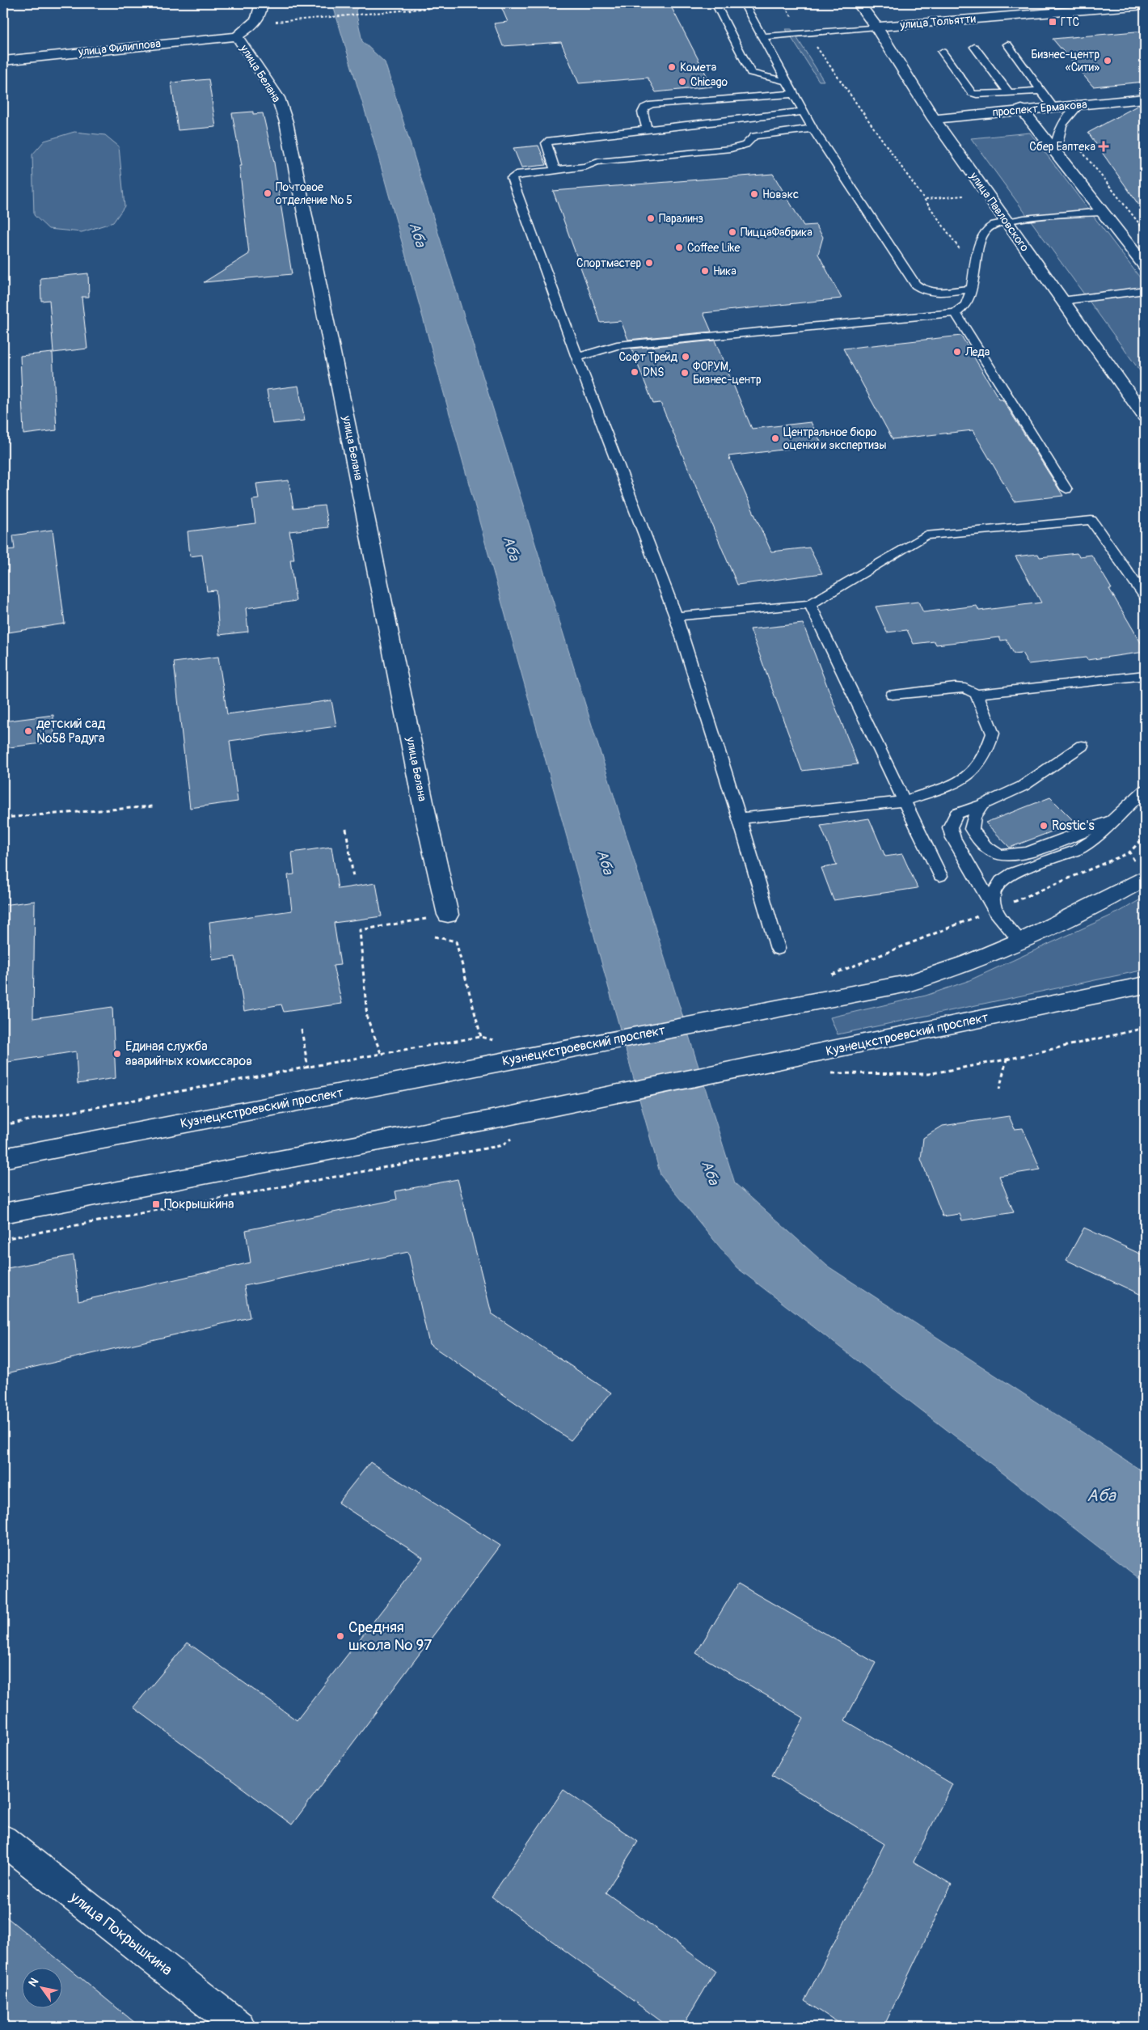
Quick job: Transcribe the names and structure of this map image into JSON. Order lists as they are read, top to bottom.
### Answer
{
  "streets": {
    "main road": [
      "улица Тольятти",
      "улица Филиппова",
      "улица Белана",
      "проспект Ермакова",
      "улица Павловского",
      "Кузнецкстроевский проспект",
      "улица Покрышкина"
    ]
  },
  "crossings": [
    ["улица Тольятти", "улица Павловского"],
    ["улица Филиппова", "улица Белана"],
    ["проспект Ермакова", "улица Павловского"]
  ],
  "water": ["Аба"],
  "places": {
    "transit": ["ГТС", "Покрышкина"],
    "other": [
      "Бизнес-центр «Сити»",
      "Комета",
      "Chicago",
      "Почтовое отделение № 5",
      "Новэкс",
      "Паралинз",
      "ПиццаФабрика",
      "Coffee Like",
      "Спортмастер",
      "Ника",
      "Леда",
      "Софт Трейд",
      "DNS",
      "ФОРУМ, Бизнес-центр",
      "Центральное бюро оценки и экспертизы",
      "детский сад №58 Радуга",
      "Rostic's",
      "Единая служба аварийных комиссаров",
      "Средняя школа № 97"
    ],
    "health": ["Сбер Еаптека"]
  },
  "north": "top left"
}
